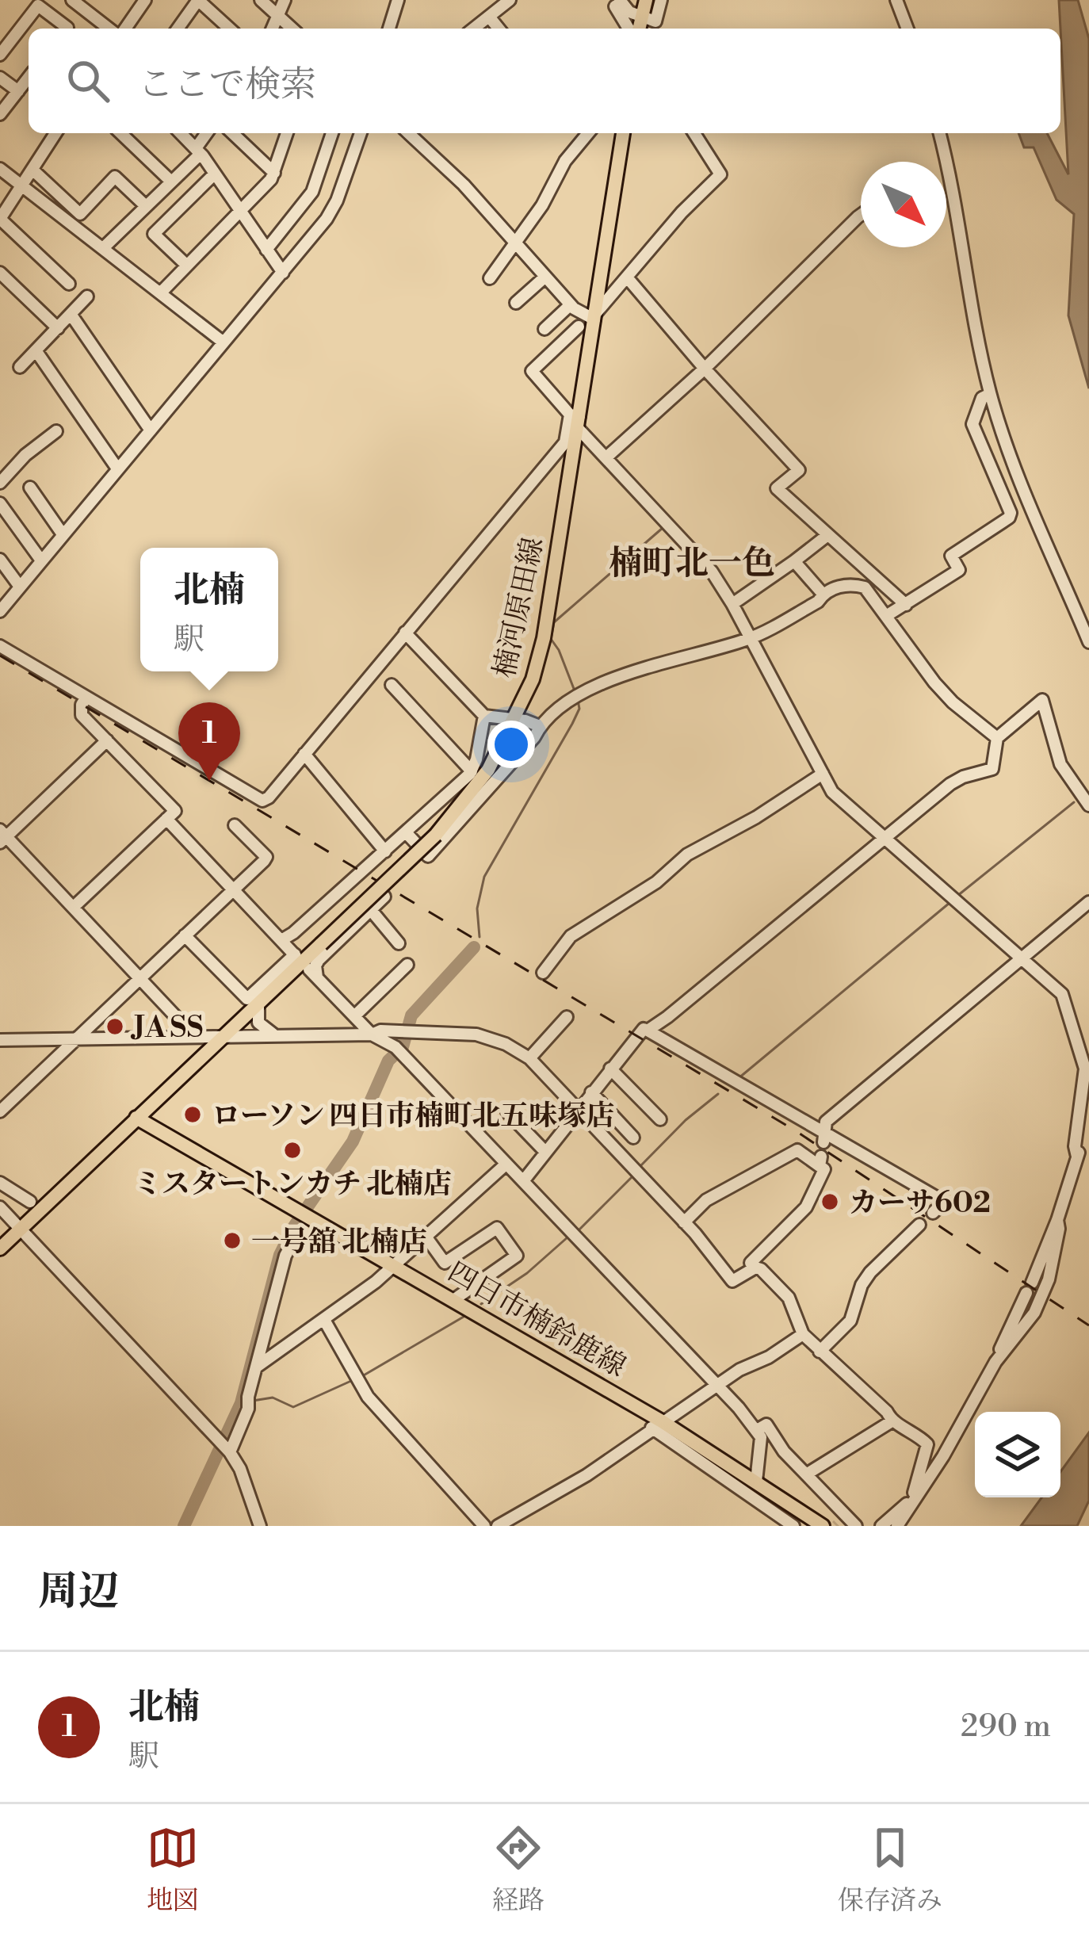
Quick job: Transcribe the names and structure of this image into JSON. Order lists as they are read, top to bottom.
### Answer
{
  "streets": {
    "main road": ["楠河原田線", "四日市楠鈴鹿線"]
  },
  "crossings": [
    ["楠河原田線", "四日市楠鈴鹿線"]
  ],
  "districts": ["楠町北一色"],
  "places": [
    "JA SS",
    "ローソン 四日市楠町北五味塚店",
    "ミスタートンカチ 北楠店",
    "カーサ602",
    "一号舘 北楠店"
  ],
  "north": "bottom right",
  "page": {
    "search": "ここで検索",
    "popup": ["北楠", "駅"],
    "pins": "1",
    "heading": "周辺",
    "list": [
      {
        "mark": "1",
        "name": "北楠",
        "note": "駅",
        "value": "290 m"
      }
    ],
    "nav": ["地図", "経路", "保存済み"]
  }
}
